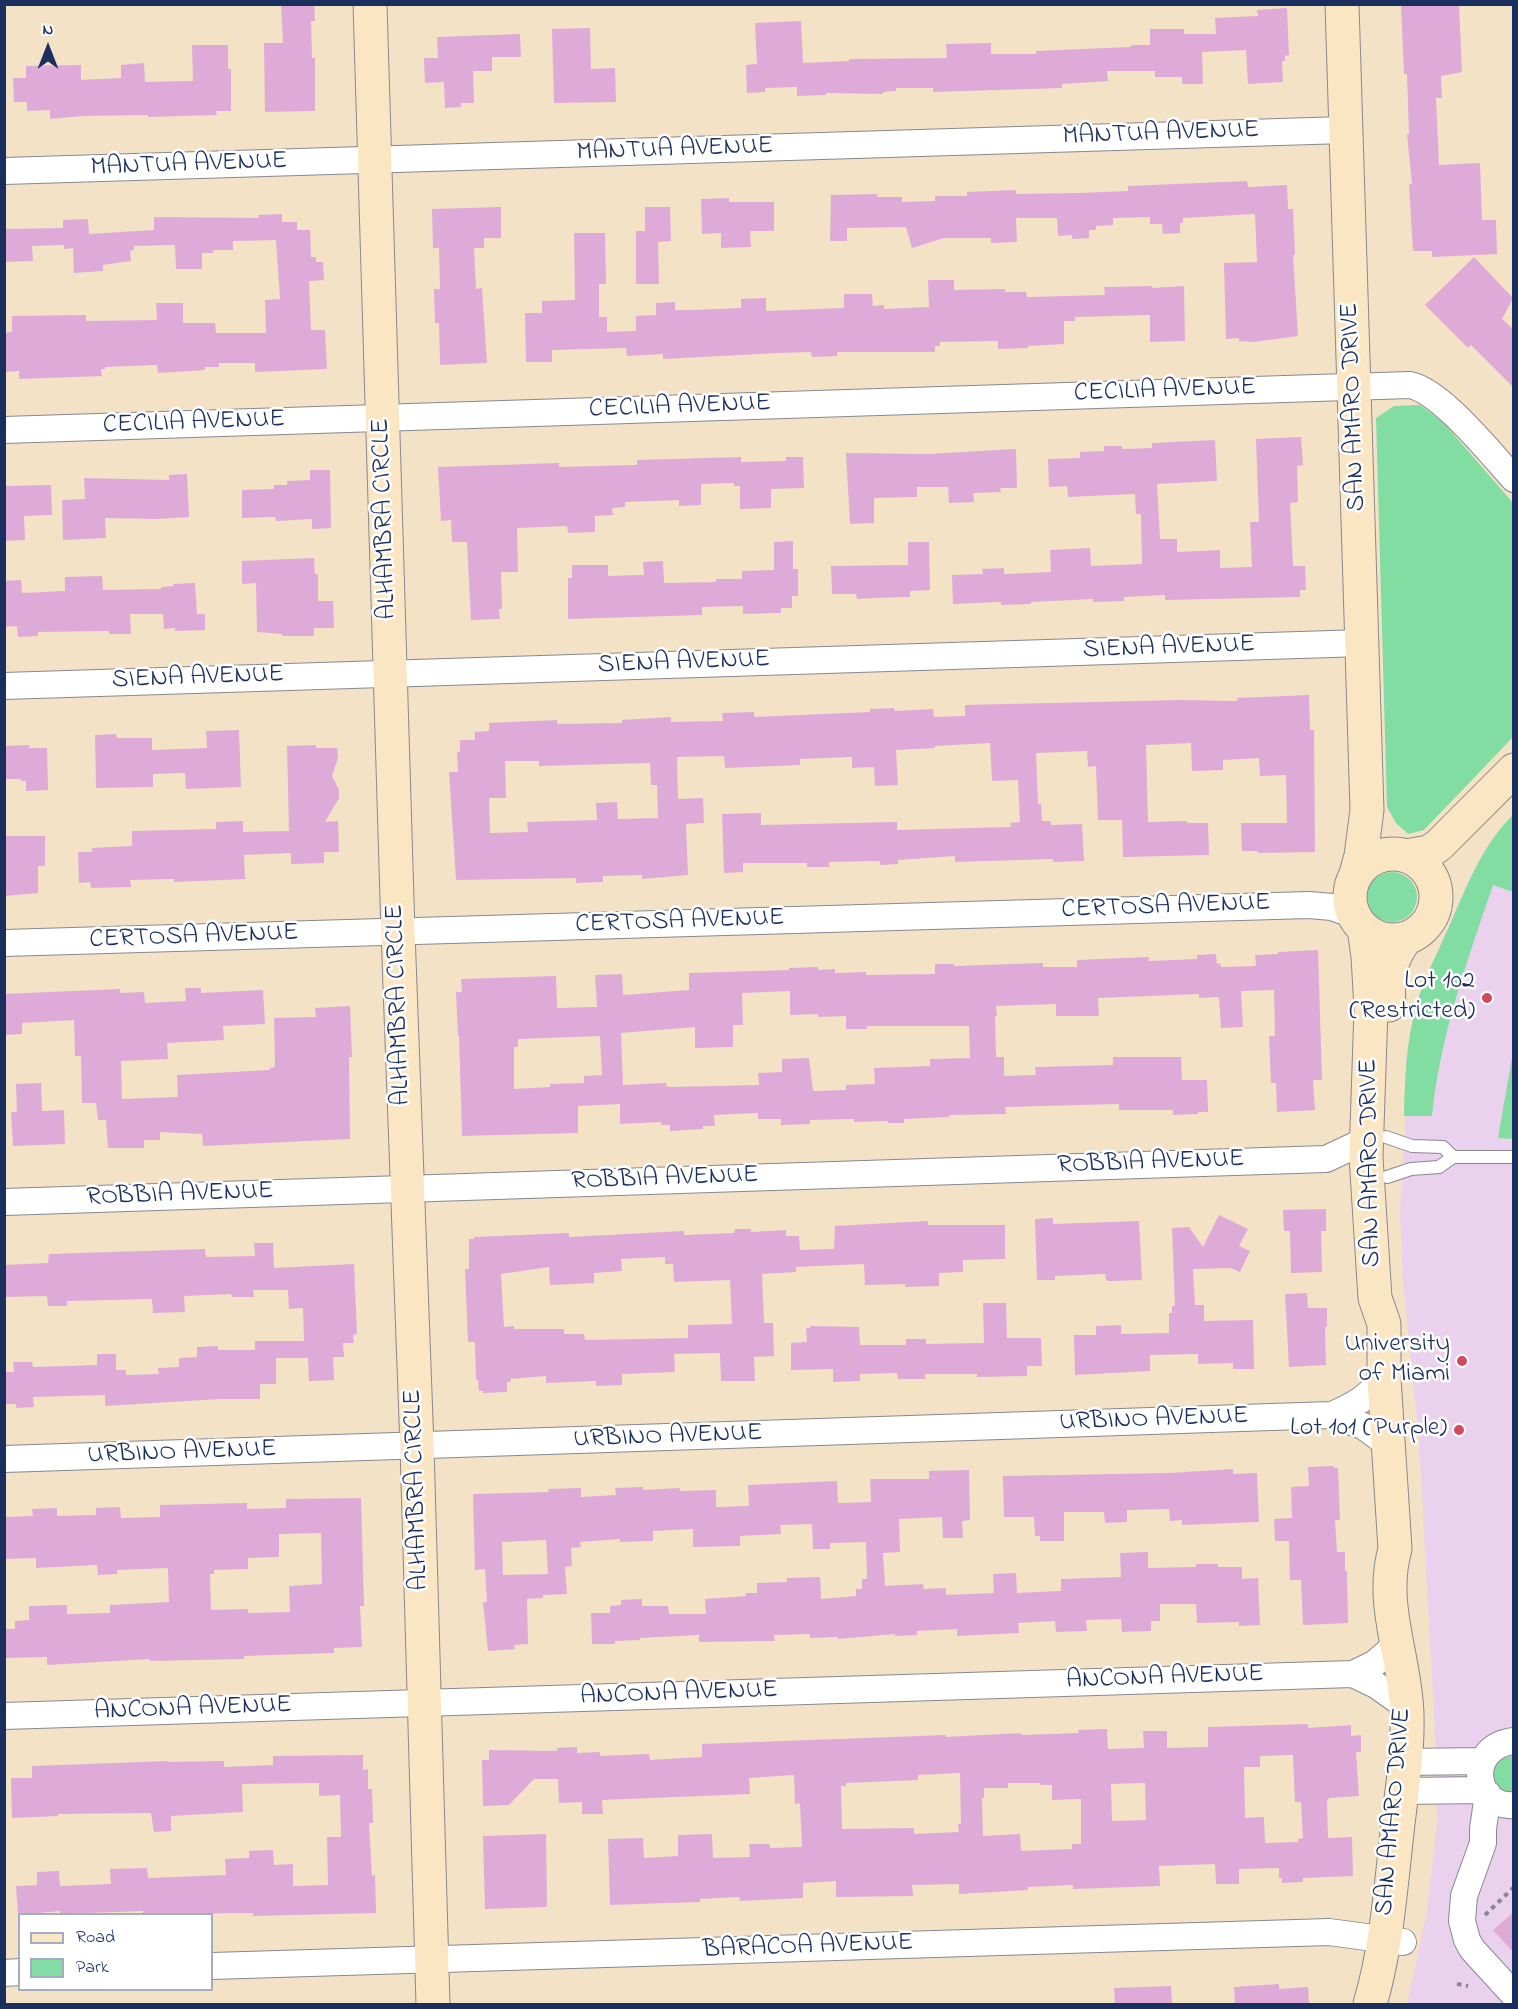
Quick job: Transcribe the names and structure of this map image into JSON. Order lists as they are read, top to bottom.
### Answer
{
  "streets": {
    "street": [
      "MANTUA AVENUE",
      "CECILIA AVENUE",
      "SAN AMARO DRIVE",
      "ALHAMBRA CIRCLE",
      "SIENA AVENUE",
      "CERTOSA AVENUE",
      "ROBBIA AVENUE",
      "URBINO AVENUE",
      "ANCONA AVENUE",
      "BARACOA AVENUE"
    ]
  },
  "crossings": [
    ["MANTUA AVENUE", "SAN AMARO DRIVE"],
    ["MANTUA AVENUE", "ALHAMBRA CIRCLE"],
    ["CECILIA AVENUE", "SAN AMARO DRIVE"],
    ["CECILIA AVENUE", "ALHAMBRA CIRCLE"],
    ["SAN AMARO DRIVE", "SIENA AVENUE"],
    ["SAN AMARO DRIVE", "CERTOSA AVENUE"],
    ["SAN AMARO DRIVE", "ROBBIA AVENUE"],
    ["SAN AMARO DRIVE", "URBINO AVENUE"],
    ["SAN AMARO DRIVE", "ANCONA AVENUE"],
    ["SAN AMARO DRIVE", "BARACOA AVENUE"],
    ["ALHAMBRA CIRCLE", "SIENA AVENUE"],
    ["ALHAMBRA CIRCLE", "CERTOSA AVENUE"],
    ["ALHAMBRA CIRCLE", "ROBBIA AVENUE"],
    ["ALHAMBRA CIRCLE", "URBINO AVENUE"],
    ["ALHAMBRA CIRCLE", "ANCONA AVENUE"],
    ["ALHAMBRA CIRCLE", "BARACOA AVENUE"]
  ],
  "places": ["Lot 102 (Restricted)", "University of Miami", "Lot 101 (Purple)"],
  "legend": ["Road", "Park"],
  "north": "top"
}
